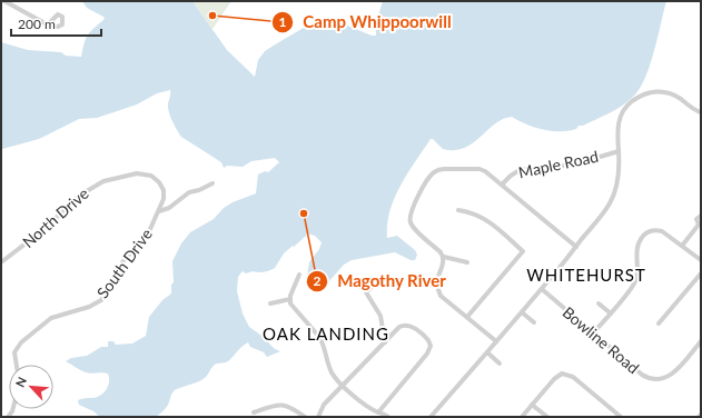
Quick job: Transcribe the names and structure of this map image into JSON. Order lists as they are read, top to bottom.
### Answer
{
  "streets": {
    "street": [
      "Maple Road",
      "North Drive",
      "South Drive",
      "Bowline Road"
    ]
  },
  "crossings": [
    ["North Drive", "South Drive"]
  ],
  "districts": ["WHITEHURST", "OAK LANDING"],
  "places": ["Camp Whippoorwill", "Magothy River"],
  "scale_bar": "200 m",
  "north": "top left"
}
